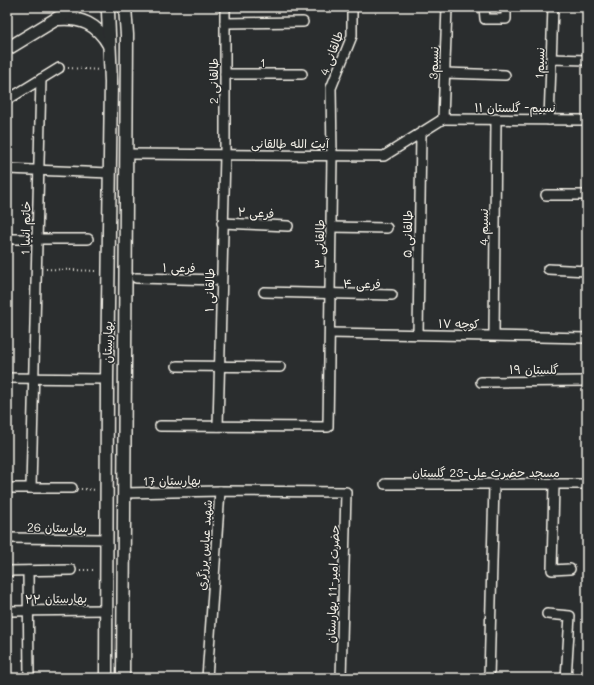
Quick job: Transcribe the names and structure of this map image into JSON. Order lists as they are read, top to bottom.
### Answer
{
  "streets": {
    "street": [
      "طالقانی 4",
      "1",
      "نسیم3",
      "نسیم1",
      "طالقانی 2",
      "نسیم- گلستان ۱۱",
      "آیت الله طالقانی",
      "فرعی ۲",
      "نسیم 4",
      "خاتم انبیا 1",
      "طالقانی ۵",
      "طالقانی ۳",
      "فرعی ۱",
      "فرعی ۴",
      "طالقانی ۱",
      "کوچه ۱۷",
      "بهارستان",
      "گلستان ۱۹",
      "مسجد حضرت علی-23 گلستان",
      "بهارستان 17",
      "بهارستان 26",
      "شهید عباس برزگری",
      "حضرت امیر-11 بهارستان",
      "بهارستان ۲۲"
    ]
  },
  "crossings": [
    ["طالقانی 4", "آیت الله طالقانی"],
    ["طالقانی 4", "طالقانی ۳"],
    ["1", "طالقانی 2"],
    ["نسیم3", "نسیم- گلستان ۱۱"],
    ["نسیم3", "آیت الله طالقانی"],
    ["نسیم1", "نسیم- گلستان ۱۱"],
    ["طالقانی 2", "آیت الله طالقانی"],
    ["طالقانی 2", "طالقانی ۱"],
    ["نسیم- گلستان ۱۱", "آیت الله طالقانی"],
    ["نسیم- گلستان ۱۱", "نسیم 4"],
    ["آیت الله طالقانی", "طالقانی ۵"],
    ["آیت الله طالقانی", "طالقانی ۳"],
    ["آیت الله طالقانی", "طالقانی ۱"],
    ["آیت الله طالقانی", "بهارستان"],
    ["فرعی ۲", "طالقانی ۱"],
    ["نسیم 4", "کوچه ۱۷"],
    ["طالقانی ۵", "کوچه ۱۷"],
    ["طالقانی ۳", "فرعی ۴"],
    ["طالقانی ۳", "طالقانی ۱"],
    ["طالقانی ۳", "کوچه ۱۷"],
    ["فرعی ۱", "طالقانی ۱"],
    ["بهارستان", "بهارستان 17"],
    ["بهارستان", "بهارستان 26"],
    ["بهارستان", "بهارستان ۲۲"],
    ["بهارستان 17", "شهید عباس برزگری"],
    ["شهید عباس برزگری", "حضرت امیر-11 بهارستان"]
  ]
}
